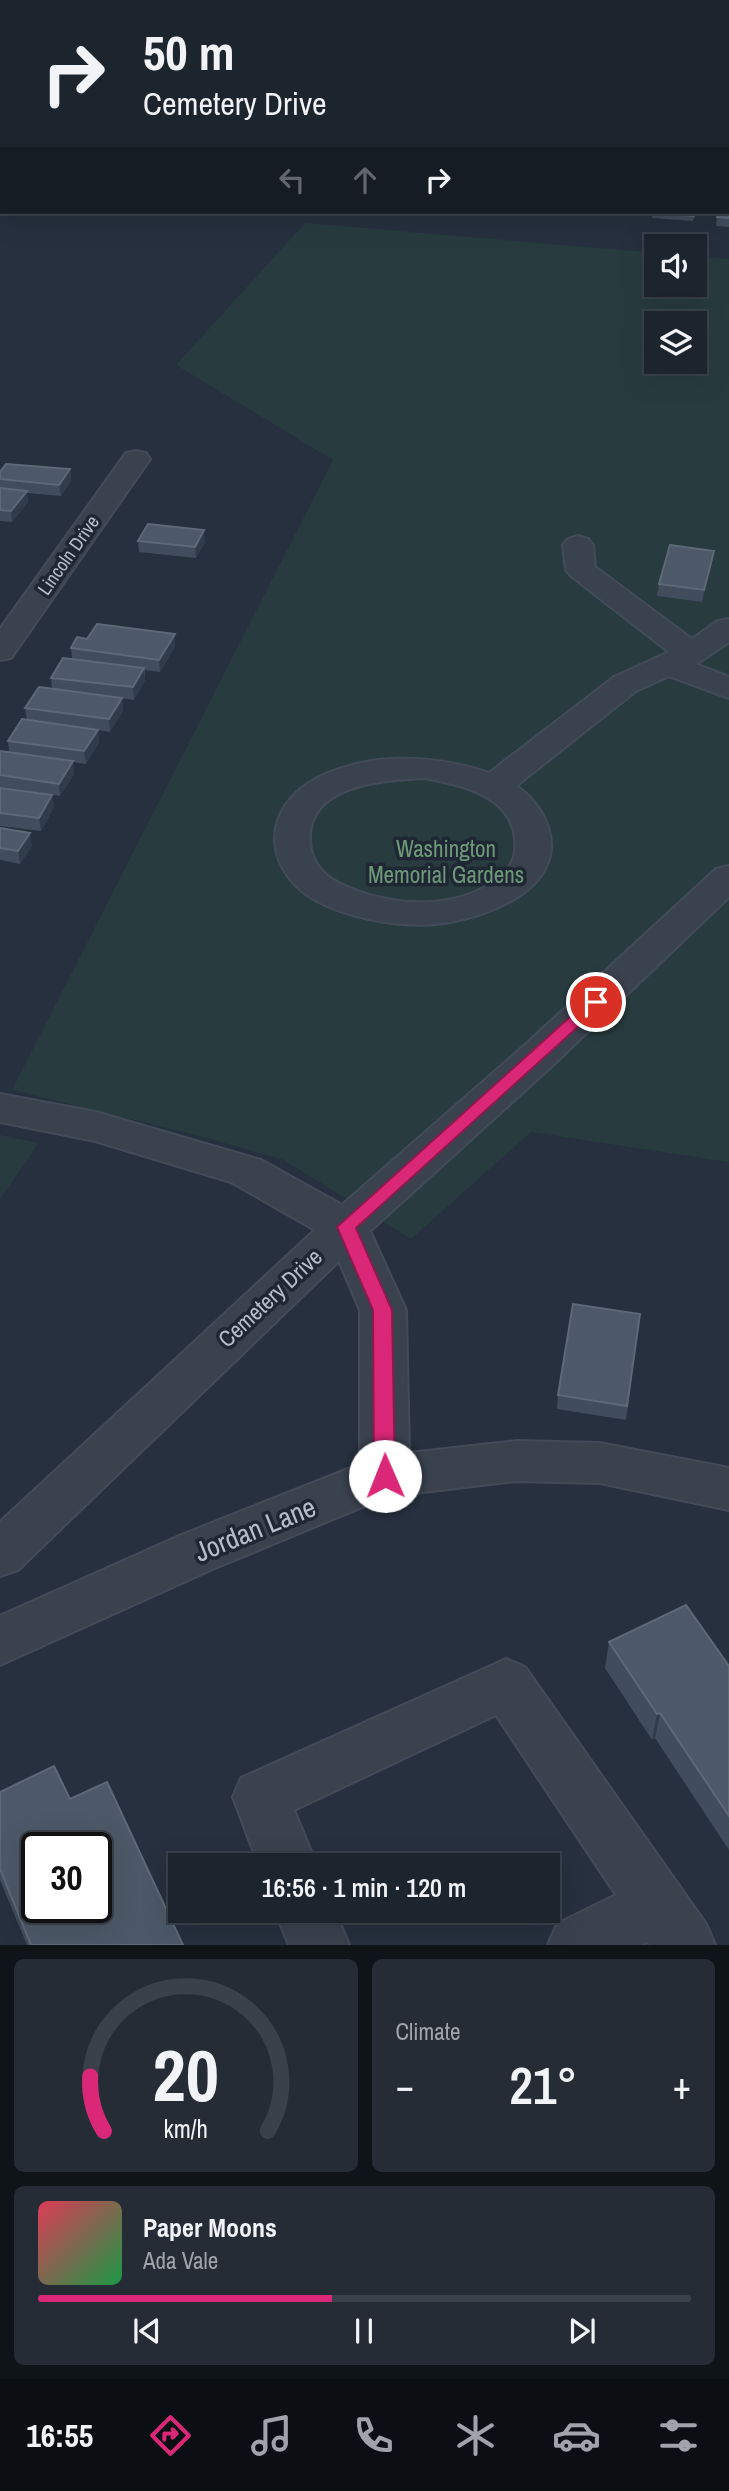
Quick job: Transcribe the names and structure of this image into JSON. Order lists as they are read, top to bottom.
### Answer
{
  "streets": {
    "street": ["Lincoln Drive", "Cemetery Drive", "Jordan Lane"]
  },
  "parks": ["Washington Memorial Gardens"],
  "page": {
    "turn": ["50 m", "Cemetery Drive"],
    "limit": "30",
    "trip": "16:56 · 1 min · 120 m",
    "tile": "Climate",
    "heat": ["−", "21°", "+"],
    "song": ["Paper Moons", "Ada Vale"],
    "tabs": "16:55",
    "gauge": ["20", "km/h"]
  }
}
